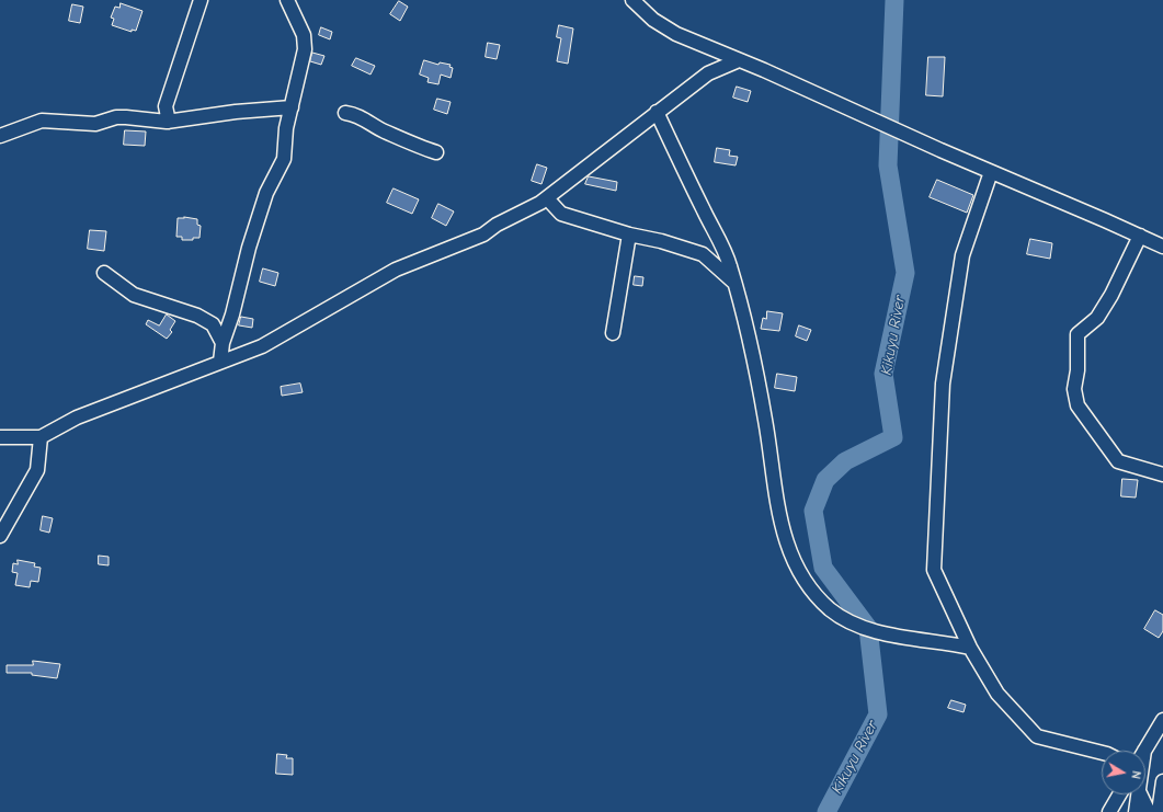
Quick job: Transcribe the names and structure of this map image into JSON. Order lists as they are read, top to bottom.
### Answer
{
  "water": ["Kikuyu River"],
  "north": "right"
}
